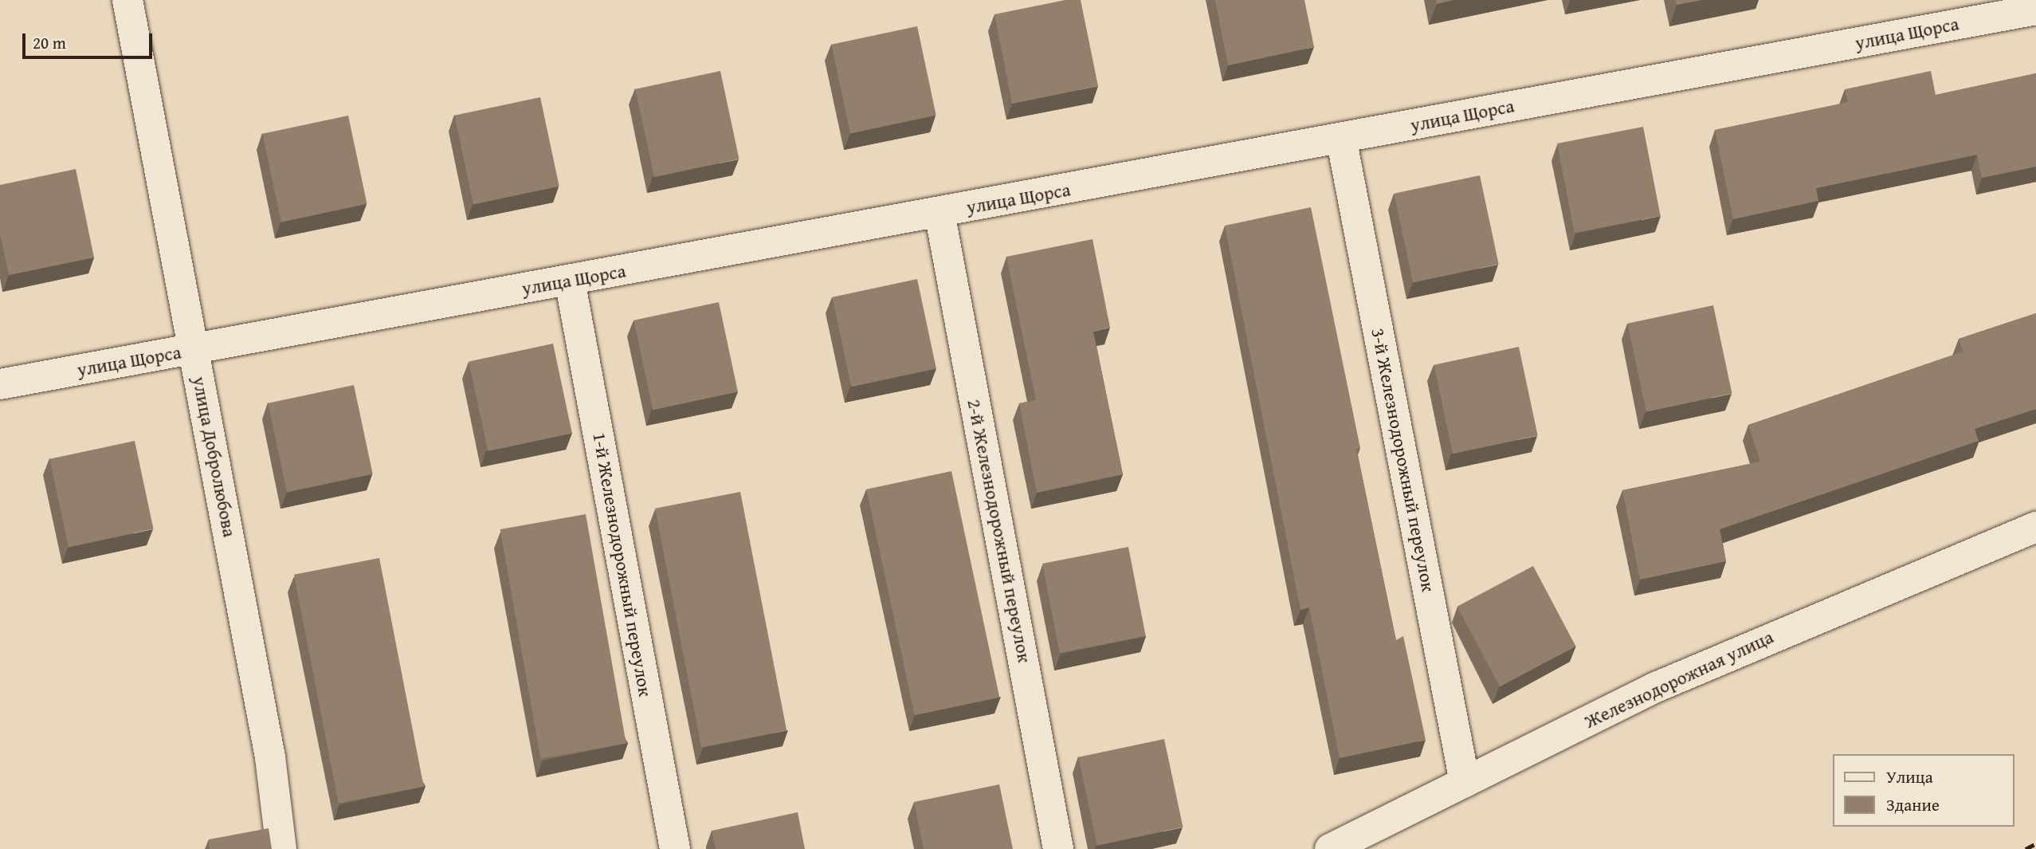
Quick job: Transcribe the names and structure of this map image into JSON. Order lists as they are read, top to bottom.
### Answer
{
  "streets": {
    "street": [
      "улица Щорса",
      "улица Добролюбова",
      "3-й Железнодорожный переулок",
      "2-й Железнодорожный переулок",
      "1-й Железнодорожный переулок",
      "Железнодорожная улица"
    ]
  },
  "crossings": [
    ["улица Щорса", "улица Добролюбова"],
    ["улица Щорса", "3-й Железнодорожный переулок"],
    ["улица Щорса", "2-й Железнодорожный переулок"],
    ["улица Щорса", "1-й Железнодорожный переулок"],
    ["3-й Железнодорожный переулок", "Железнодорожная улица"]
  ],
  "legend": ["Улица", "Здание"],
  "scale_bar": "20 m"
}
